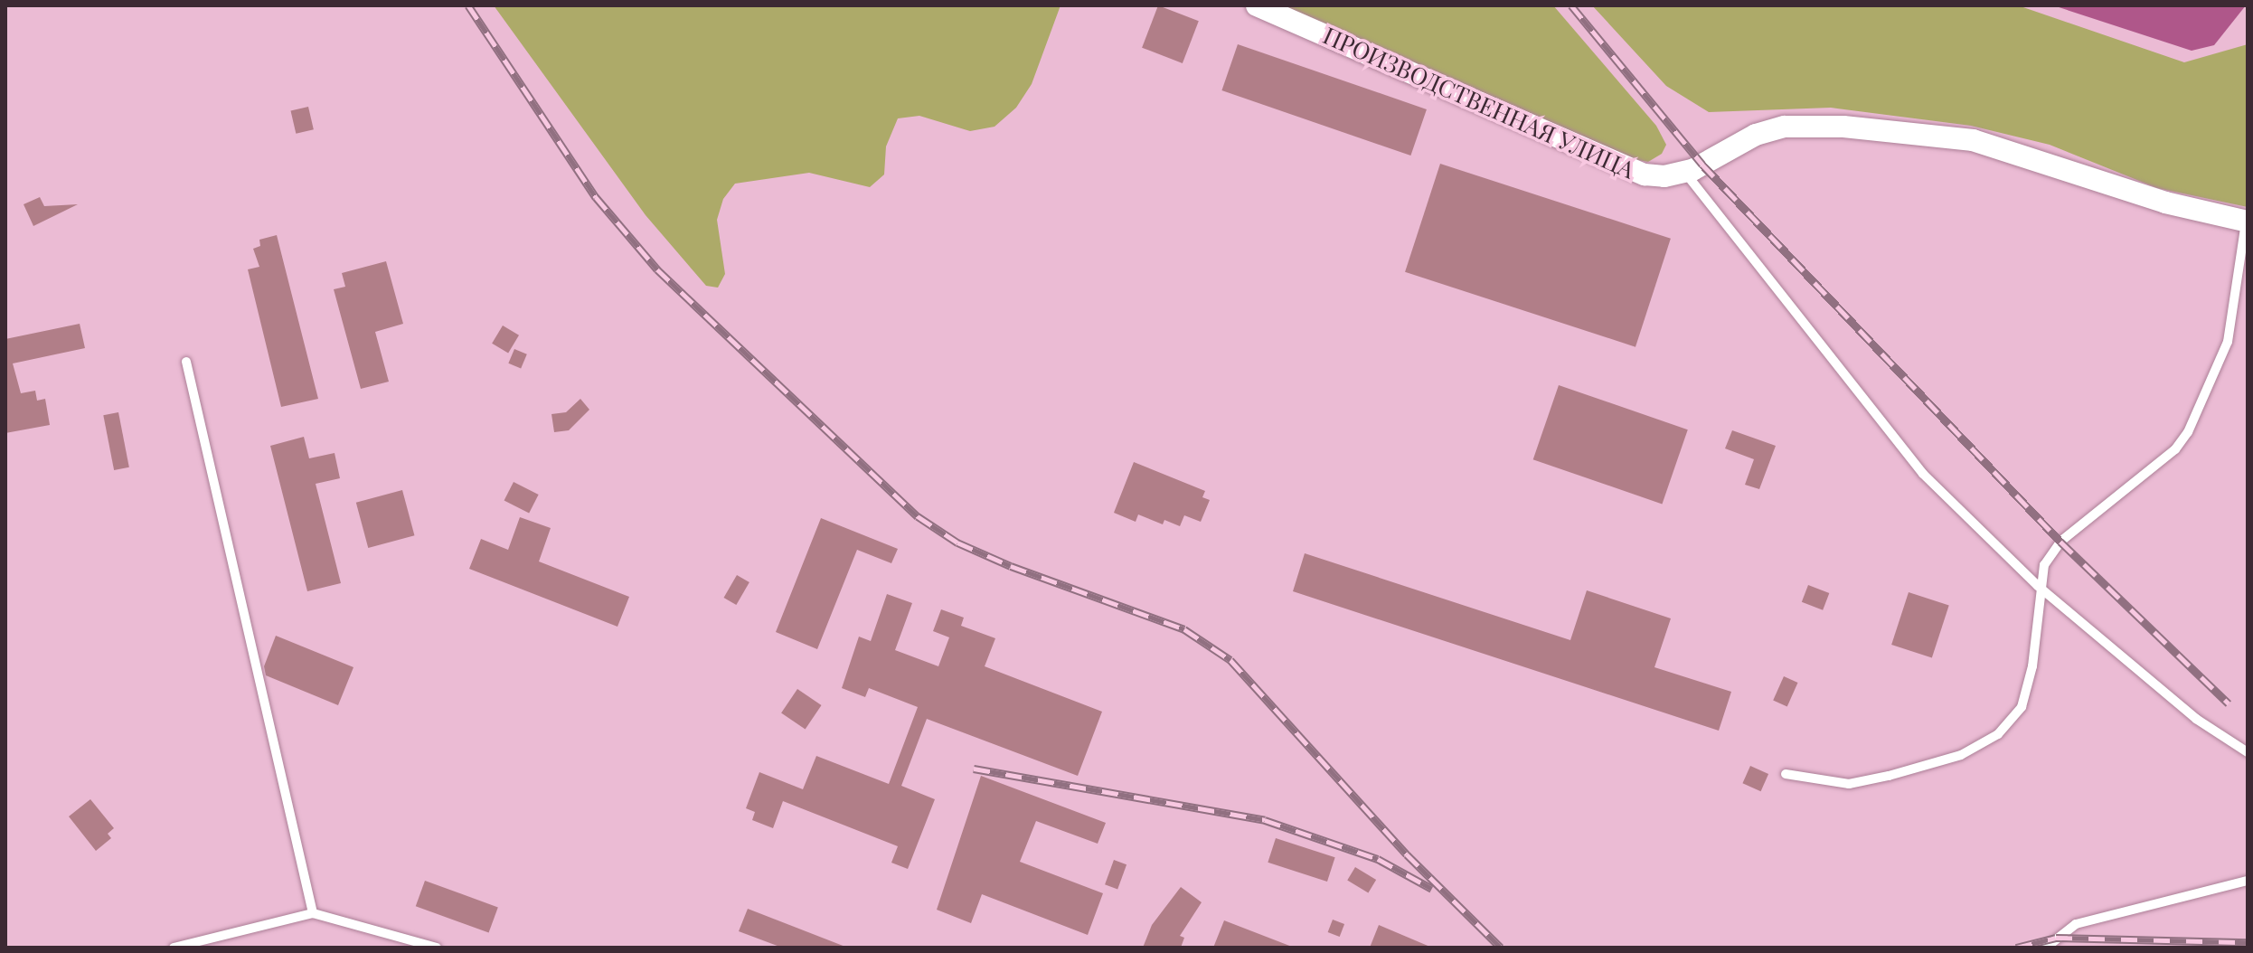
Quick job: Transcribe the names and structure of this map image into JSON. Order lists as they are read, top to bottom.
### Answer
{
  "streets": {
    "street": ["ПРОИЗВОДСТВЕННАЯ УЛИЦА"]
  }
}
